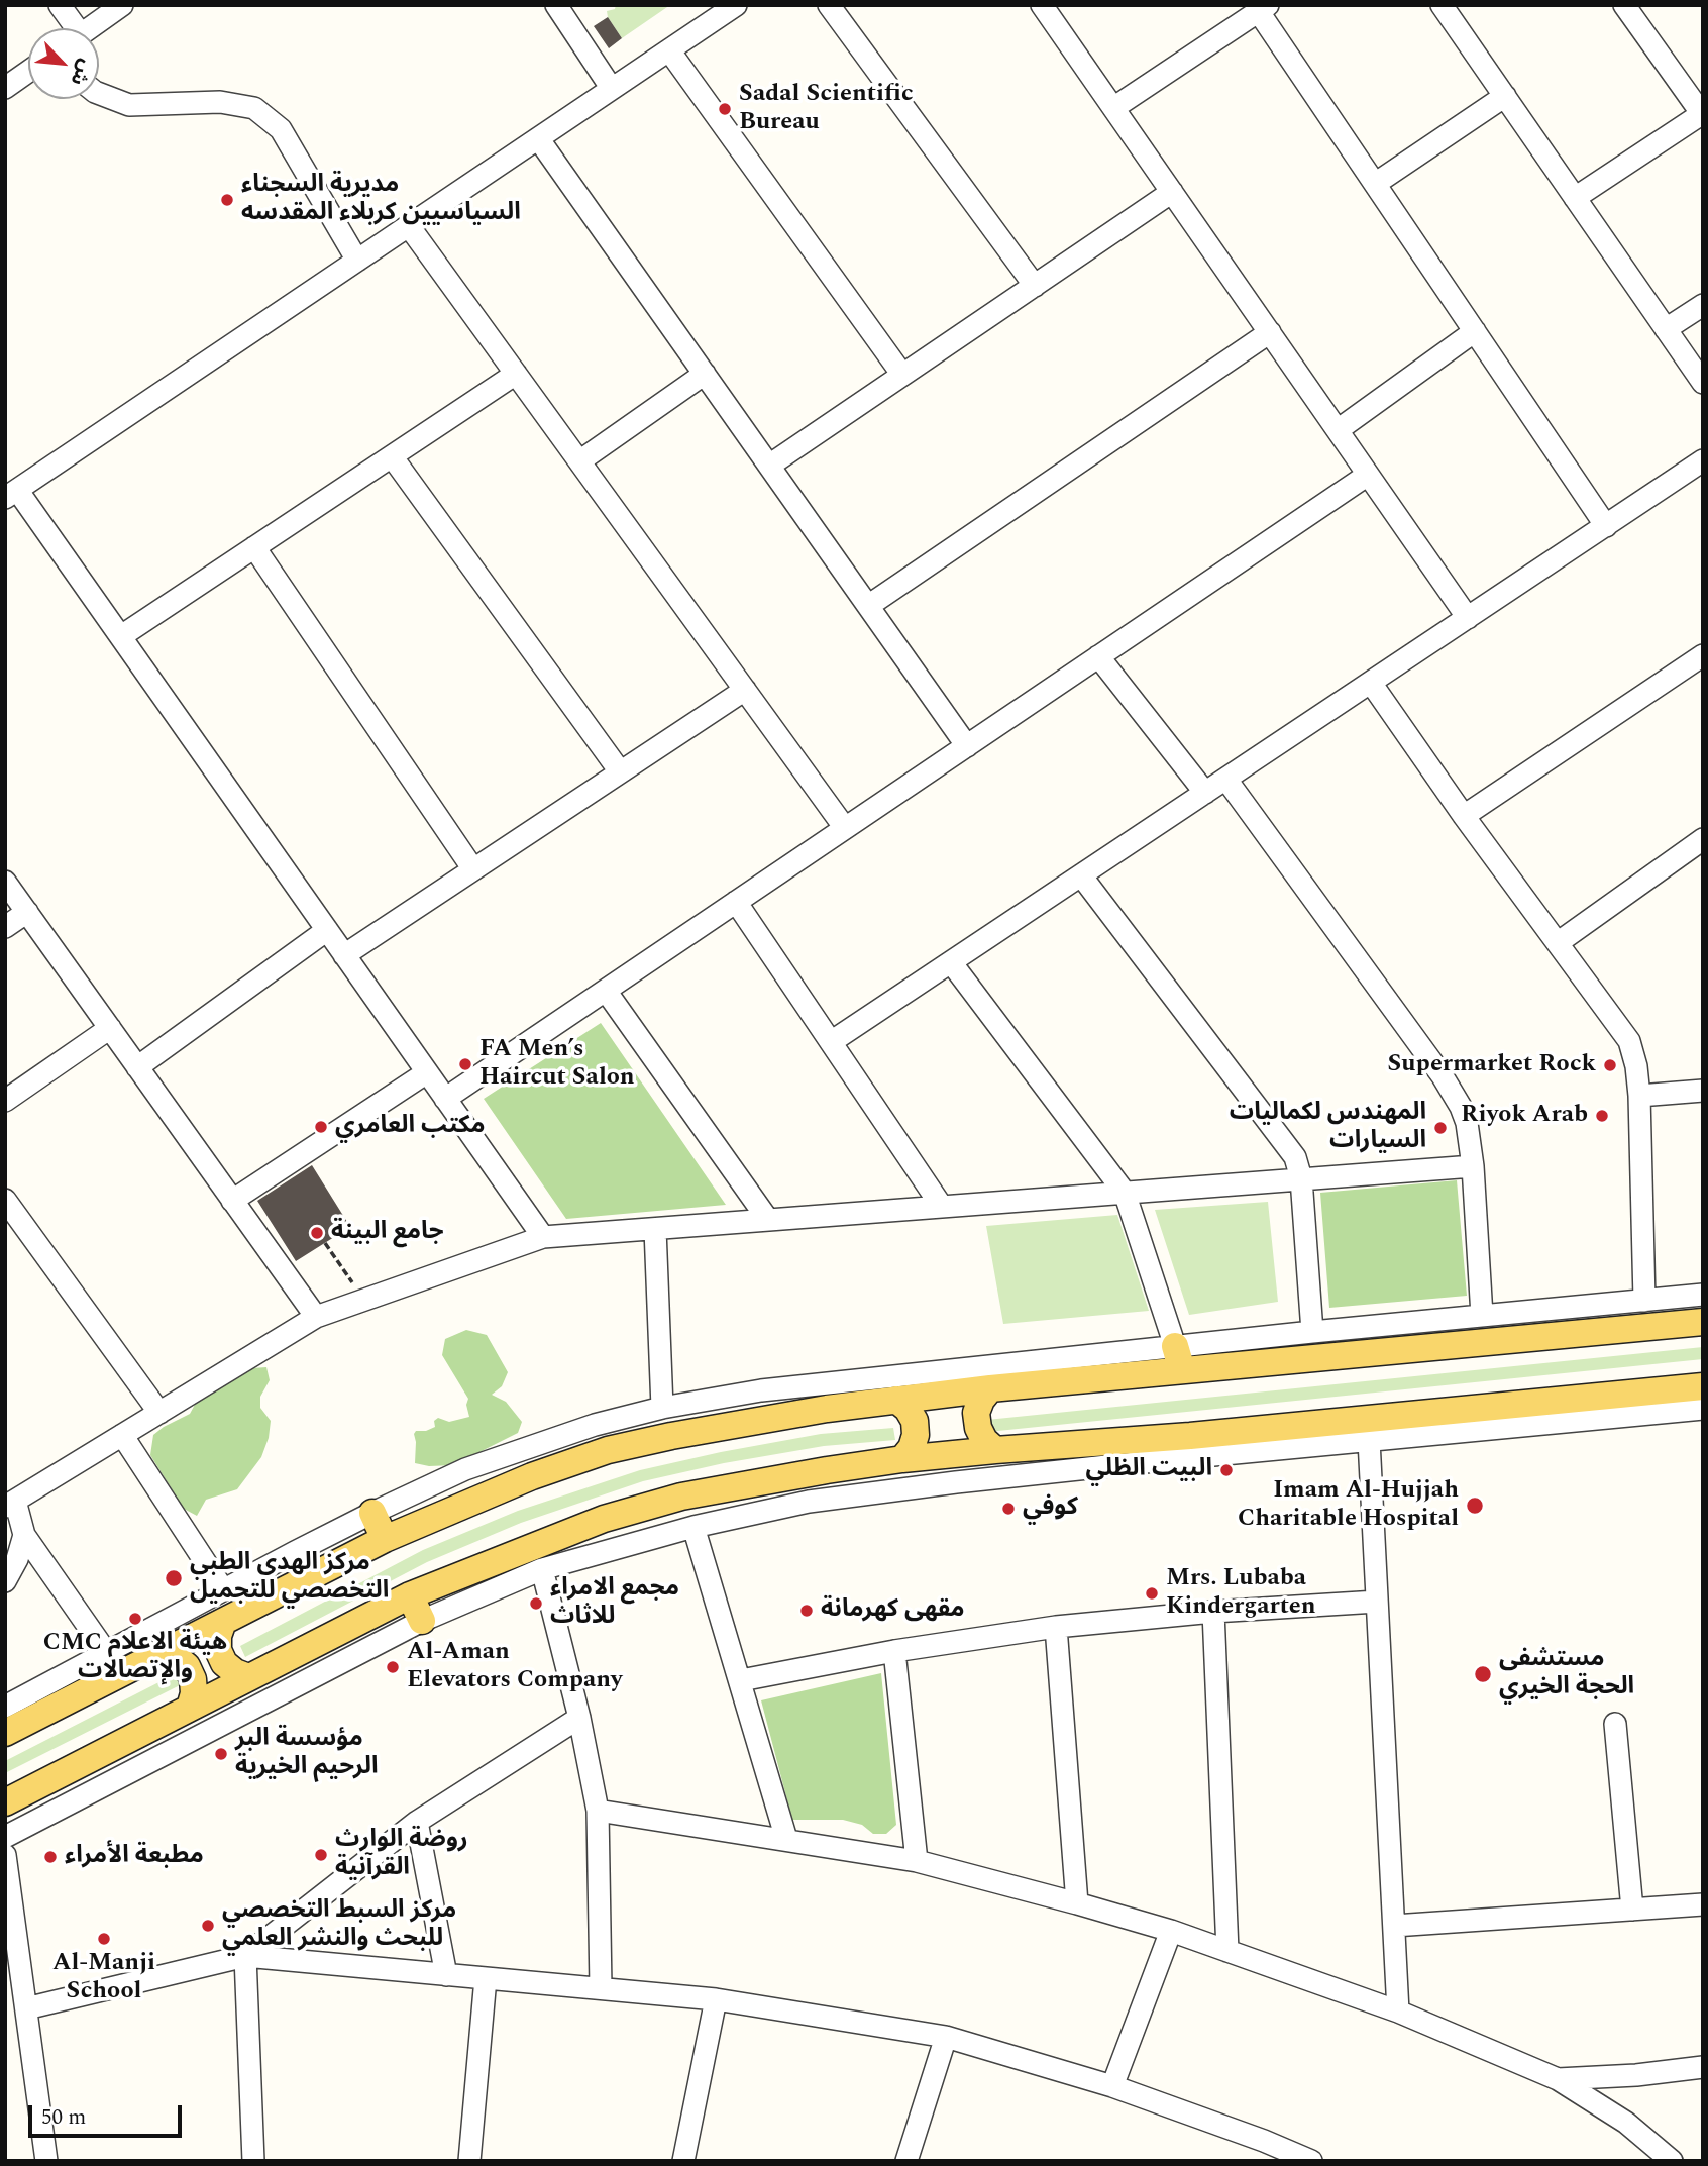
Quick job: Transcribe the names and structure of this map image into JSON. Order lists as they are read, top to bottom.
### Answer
{
  "places": [
    "Sadal Scientific Bureau",
    "مديرية السجناء السياسيين كربلاء المقدسه",
    "FA Men’s Haircut Salon",
    "Supermarket Rock",
    "Riyok Arab",
    "مكتب العامري",
    "المهندس لكماليات السيارات",
    "جامع البينة",
    "البيت الظلي",
    "Imam Al-Hujjah Charitable Hospital",
    "كوفي",
    "مركز الهدى الطبي التخصصي للتجميل",
    "Mrs. Lubaba Kindergarten",
    "مجمع الامراء للاثاث",
    "مقهى كهرمانة",
    "CMC هيئة الاعلام والإتصالات",
    "Al-Aman Elevators Company",
    "مستشفى الحجة الخيري",
    "مؤسسة البر الرحيم الخيرية",
    "روضة الوارث القرآنية",
    "مطبعة الأمراء",
    "مركز السبط التخصصي للبحث والنشر العلمي",
    "Al-Manji School"
  ],
  "scale_bar": "50 m",
  "north": "bottom right"
}
